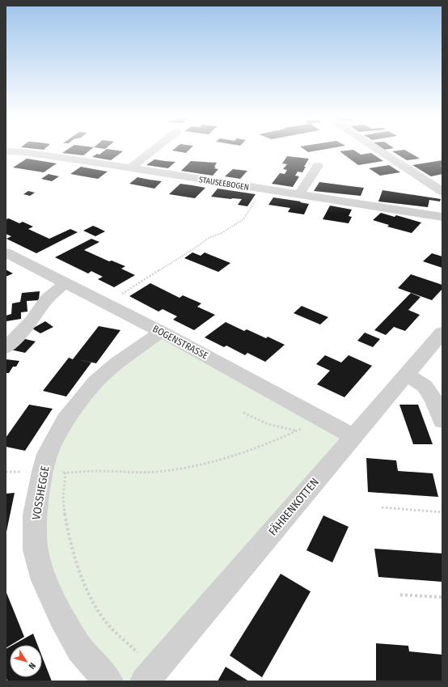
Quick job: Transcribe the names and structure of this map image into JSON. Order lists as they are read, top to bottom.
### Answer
{
  "streets": {
    "street": [
      "STAUSEEBOGEN",
      "BOGENSTRASSE",
      "VOSSHEGGE",
      "FÄHRENKOTTEN"
    ]
  },
  "crossings": [
    ["BOGENSTRASSE", "VOSSHEGGE"],
    ["BOGENSTRASSE", "FÄHRENKOTTEN"]
  ],
  "north": "bottom right"
}
